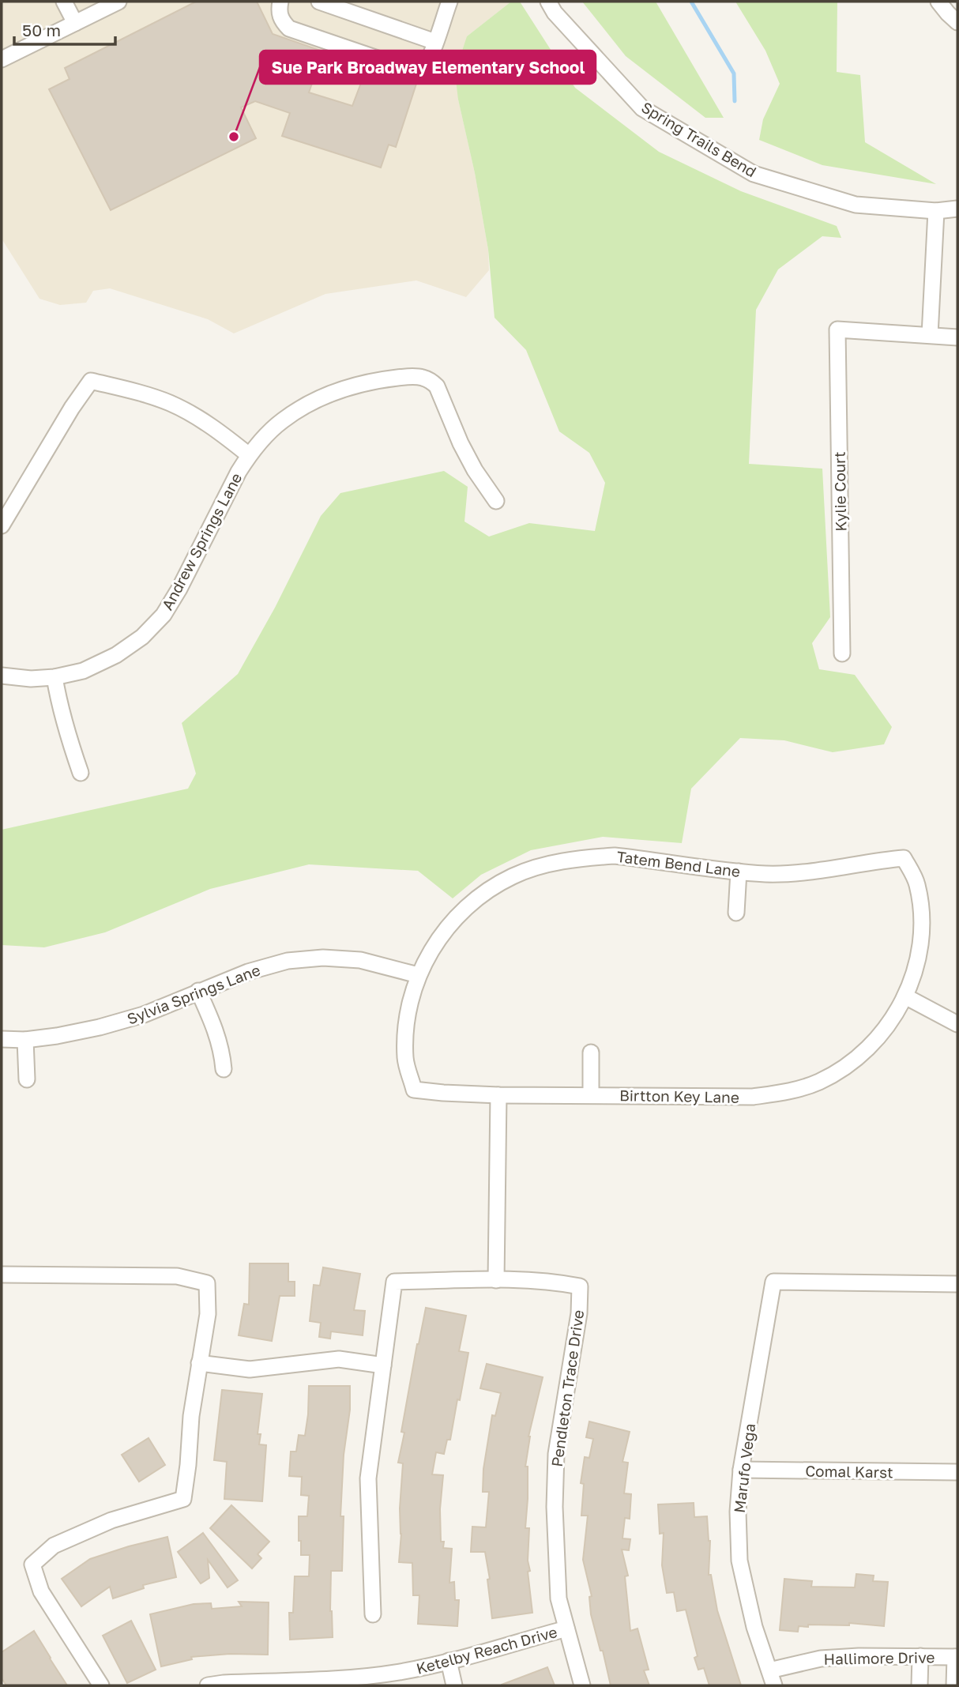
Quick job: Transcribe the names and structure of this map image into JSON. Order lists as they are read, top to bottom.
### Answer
{
  "streets": {
    "street": [
      "Spring Trails Bend",
      "Kylie Court",
      "Andrew Springs Lane",
      "Tatem Bend Lane",
      "Sylvia Springs Lane",
      "Birtton Key Lane",
      "Pendleton Trace Drive",
      "Marufo Vega",
      "Comal Karst",
      "Ketelby Reach Drive",
      "Hallimore Drive"
    ]
  },
  "crossings": [
    ["Tatem Bend Lane", "Sylvia Springs Lane"],
    ["Tatem Bend Lane", "Birtton Key Lane"],
    ["Pendleton Trace Drive", "Ketelby Reach Drive"],
    ["Marufo Vega", "Comal Karst"],
    ["Marufo Vega", "Hallimore Drive"]
  ],
  "places": ["Sue Park Broadway Elementary School"],
  "scale_bar": "50 m"
}
